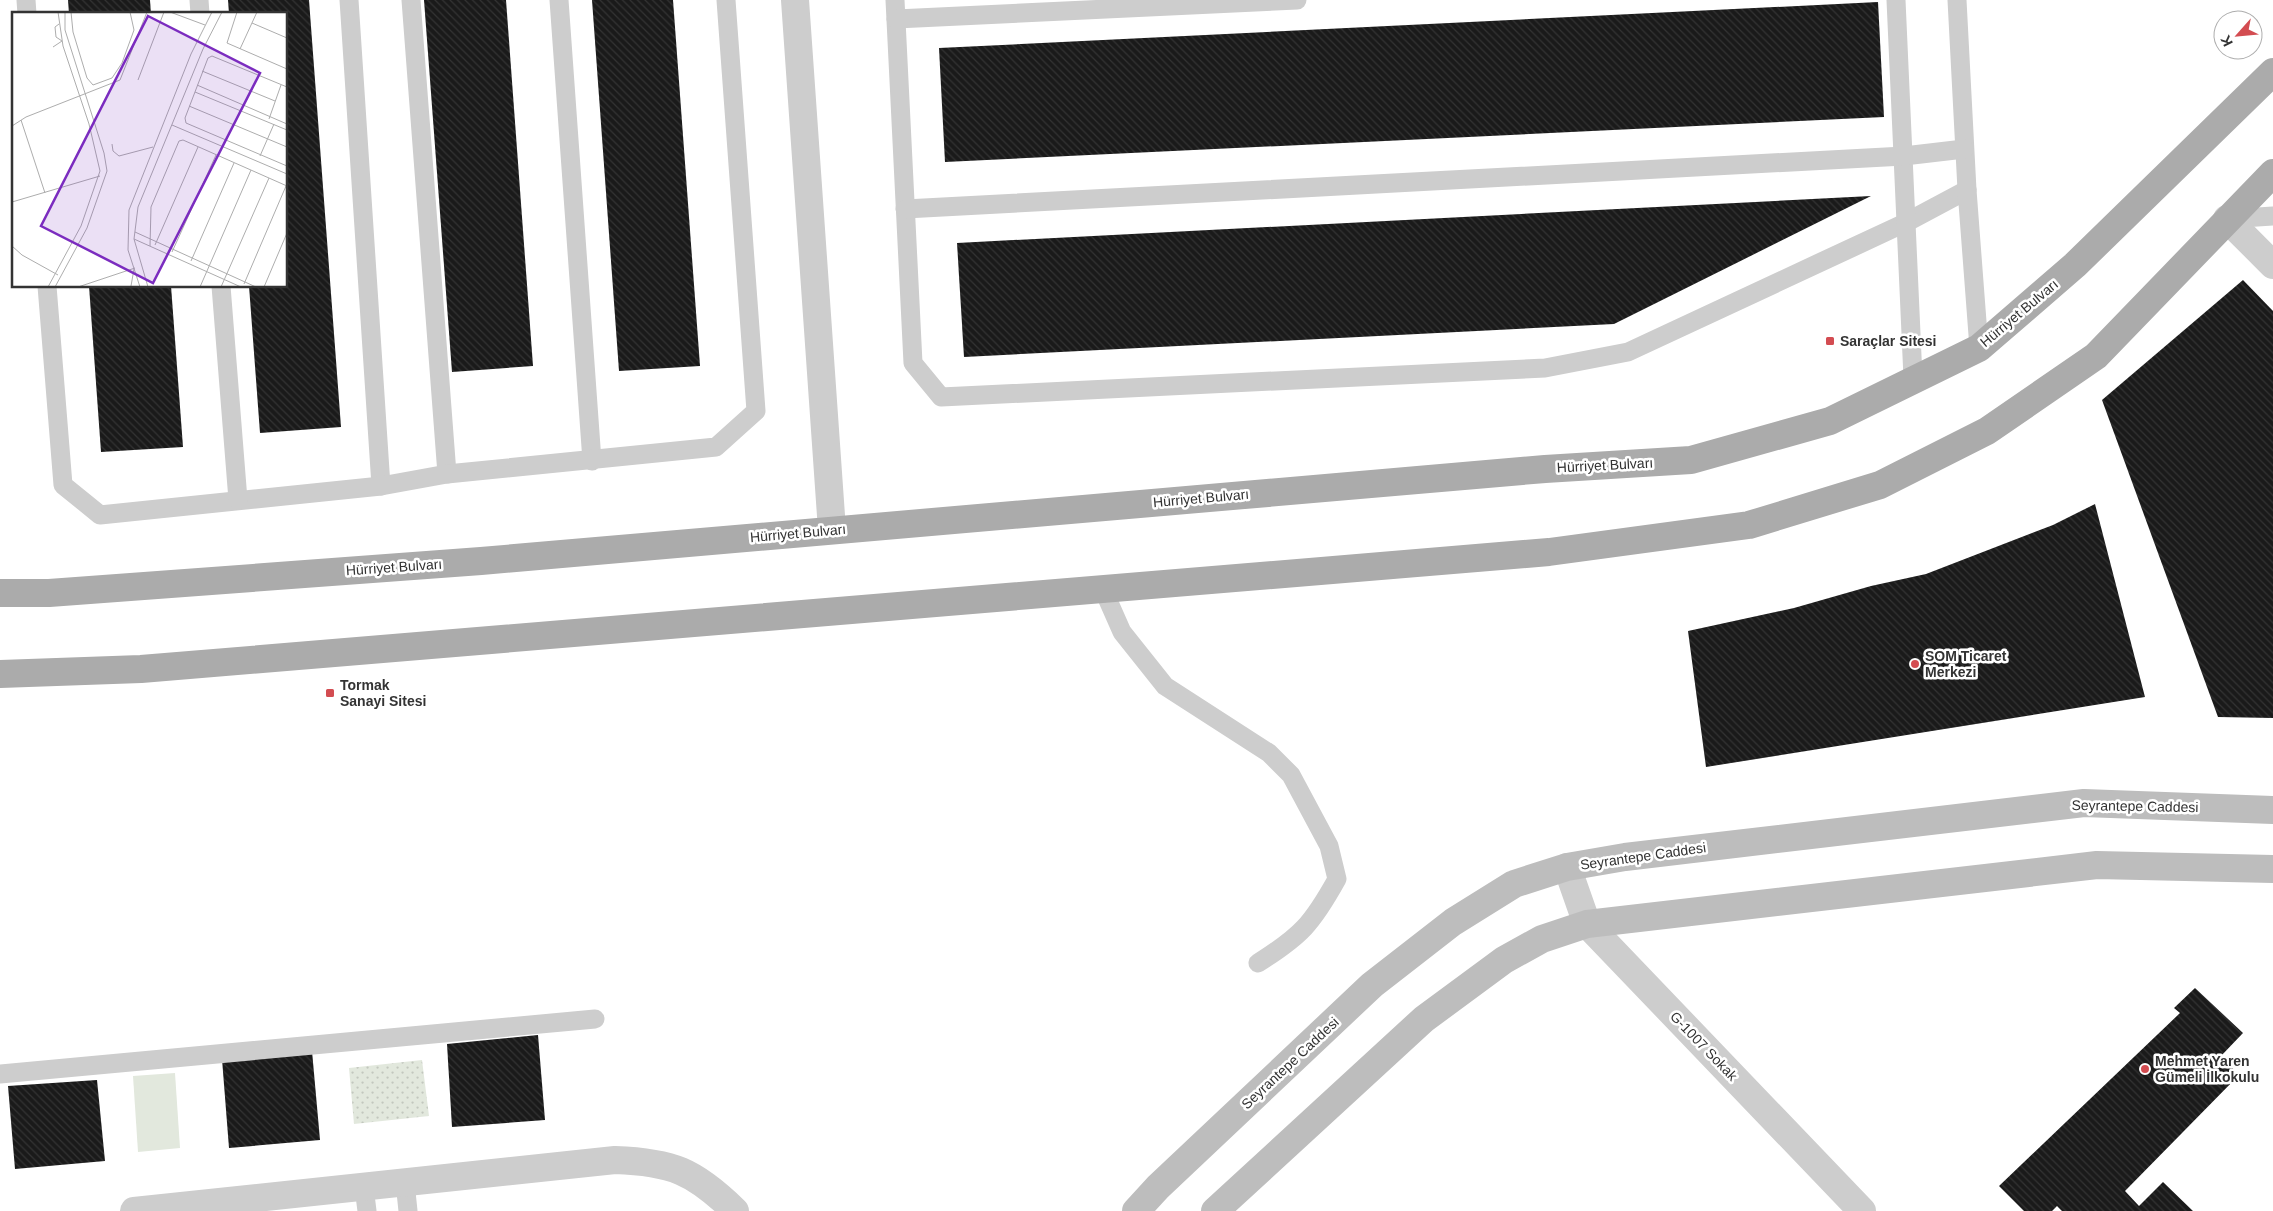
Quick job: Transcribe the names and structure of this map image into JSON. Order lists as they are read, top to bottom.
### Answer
{
  "streets": {
    "main road": ["Hürriyet Bulvarı", "Seyrantepe Caddesi"],
    "street": ["G-1007 Sokak"]
  },
  "crossings": [
    ["Seyrantepe Caddesi", "G-1007 Sokak"]
  ],
  "places": {
    "transit": ["Saraçlar Sitesi", "Tormak Sanayi Sitesi"],
    "other": ["SOM Ticaret Merkezi", "Mehmet Yaren Gümeli İlkokulu"]
  },
  "north": "bottom left"
}
